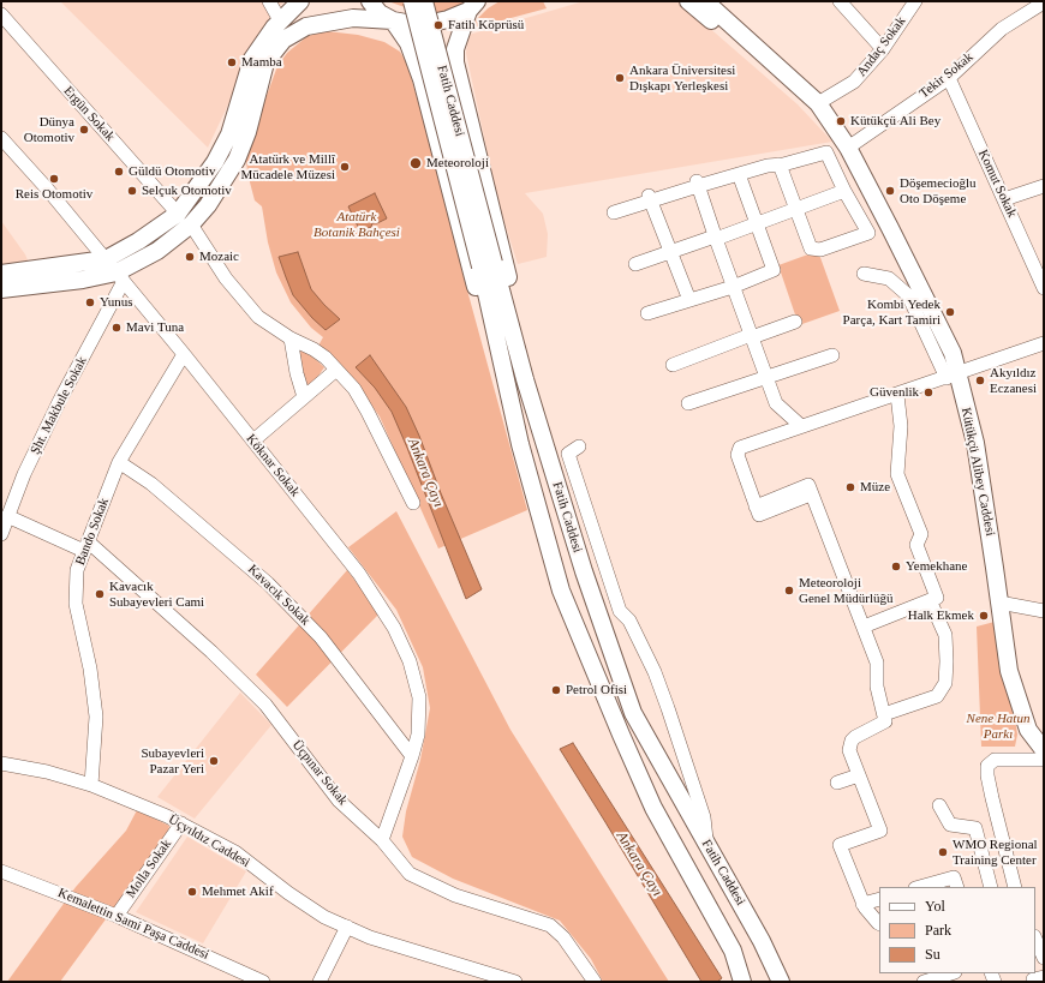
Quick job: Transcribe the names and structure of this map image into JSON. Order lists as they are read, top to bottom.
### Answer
{
  "streets": {
    "main road": ["Fatih Caddesi", "Kütükçü Alibey Caddesi"],
    "street": [
      "Andaç Sokak",
      "Tekir Sokak",
      "Ergün Sokak",
      "Komut Sokak",
      "Şht. Makbule Sokak",
      "Köknar Sokak",
      "Bando Sokak",
      "Kavacık Sokak",
      "Üçpınar Sokak",
      "Üçyıldız Caddesi",
      "Molla Sokak",
      "Kemalettin Sami Paşa Caddesi"
    ]
  },
  "crossings": [
    ["Andaç Sokak", "Kütükçü Alibey Caddesi"],
    ["Tekir Sokak", "Komut Sokak"],
    ["Tekir Sokak", "Kütükçü Alibey Caddesi"],
    ["Şht. Makbule Sokak", "Köknar Sokak"],
    ["Şht. Makbule Sokak", "Üçpınar Sokak"],
    ["Köknar Sokak", "Bando Sokak"],
    ["Köknar Sokak", "Kavacık Sokak"],
    ["Köknar Sokak", "Üçpınar Sokak"],
    ["Bando Sokak", "Kavacık Sokak"],
    ["Bando Sokak", "Üçpınar Sokak"],
    ["Bando Sokak", "Üçyıldız Caddesi"],
    ["Üçyıldız Caddesi", "Molla Sokak"],
    ["Molla Sokak", "Kemalettin Sami Paşa Caddesi"]
  ],
  "water": ["Ankara Çayı"],
  "parks": ["Atatürk Botanik Bahçesi", "Nene Hatun Parkı"],
  "places": [
    "Fatih Köprüsü",
    "Mamba",
    "Ankara Üniversitesi Dışkapı Yerleşkesi",
    "Kütükçü Ali Bey",
    "Dünya Otomotiv",
    "Meteoroloji",
    "Atatürk ve Millî Mücadele Müzesi",
    "Güldü Otomotiv",
    "Reis Otomotiv",
    "Selçuk Otomotiv",
    "Döşemecioğlu Oto Döşeme",
    "Mozaic",
    "Yunus",
    "Kombi Yedek Parça, Kart Tamiri",
    "Mavi Tuna",
    "Akyıldız Eczanesi",
    "Güvenlik",
    "Müze",
    "Yemekhane",
    "Meteoroloji Genel Müdürlüğü",
    "Kavacık Subayevleri Cami",
    "Halk Ekmek",
    "Petrol Ofisi",
    "Subayevleri Pazar Yeri",
    "WMO Regional Training Center",
    "Mehmet Akif"
  ],
  "legend": ["Yol", "Park", "Su"]
}
